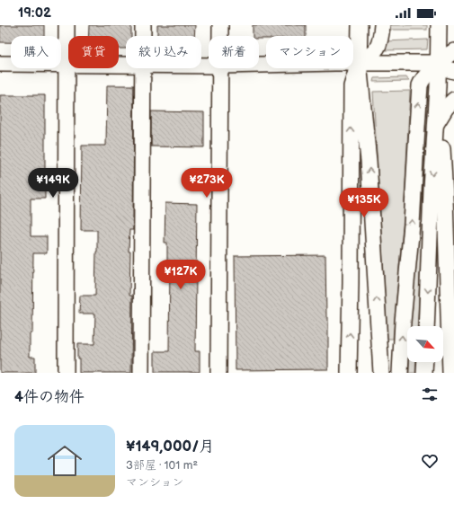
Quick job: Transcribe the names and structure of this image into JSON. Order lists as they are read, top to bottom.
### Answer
{
  "north": "bottom right",
  "page": {
    "status": "19:02",
    "chip": [
      "購入",
      "賃貸",
      "絞り込み",
      "新着",
      "マンション"
    ],
    "price": [
      "¥149K",
      "¥273K",
      "¥135K",
      "¥127K"
    ],
    "heading": "4件の物件",
    "list": [
      {
        "name": "¥149,000/月",
        "note": "3部屋 · 101 m² · マンション"
      }
    ]
  }
}
